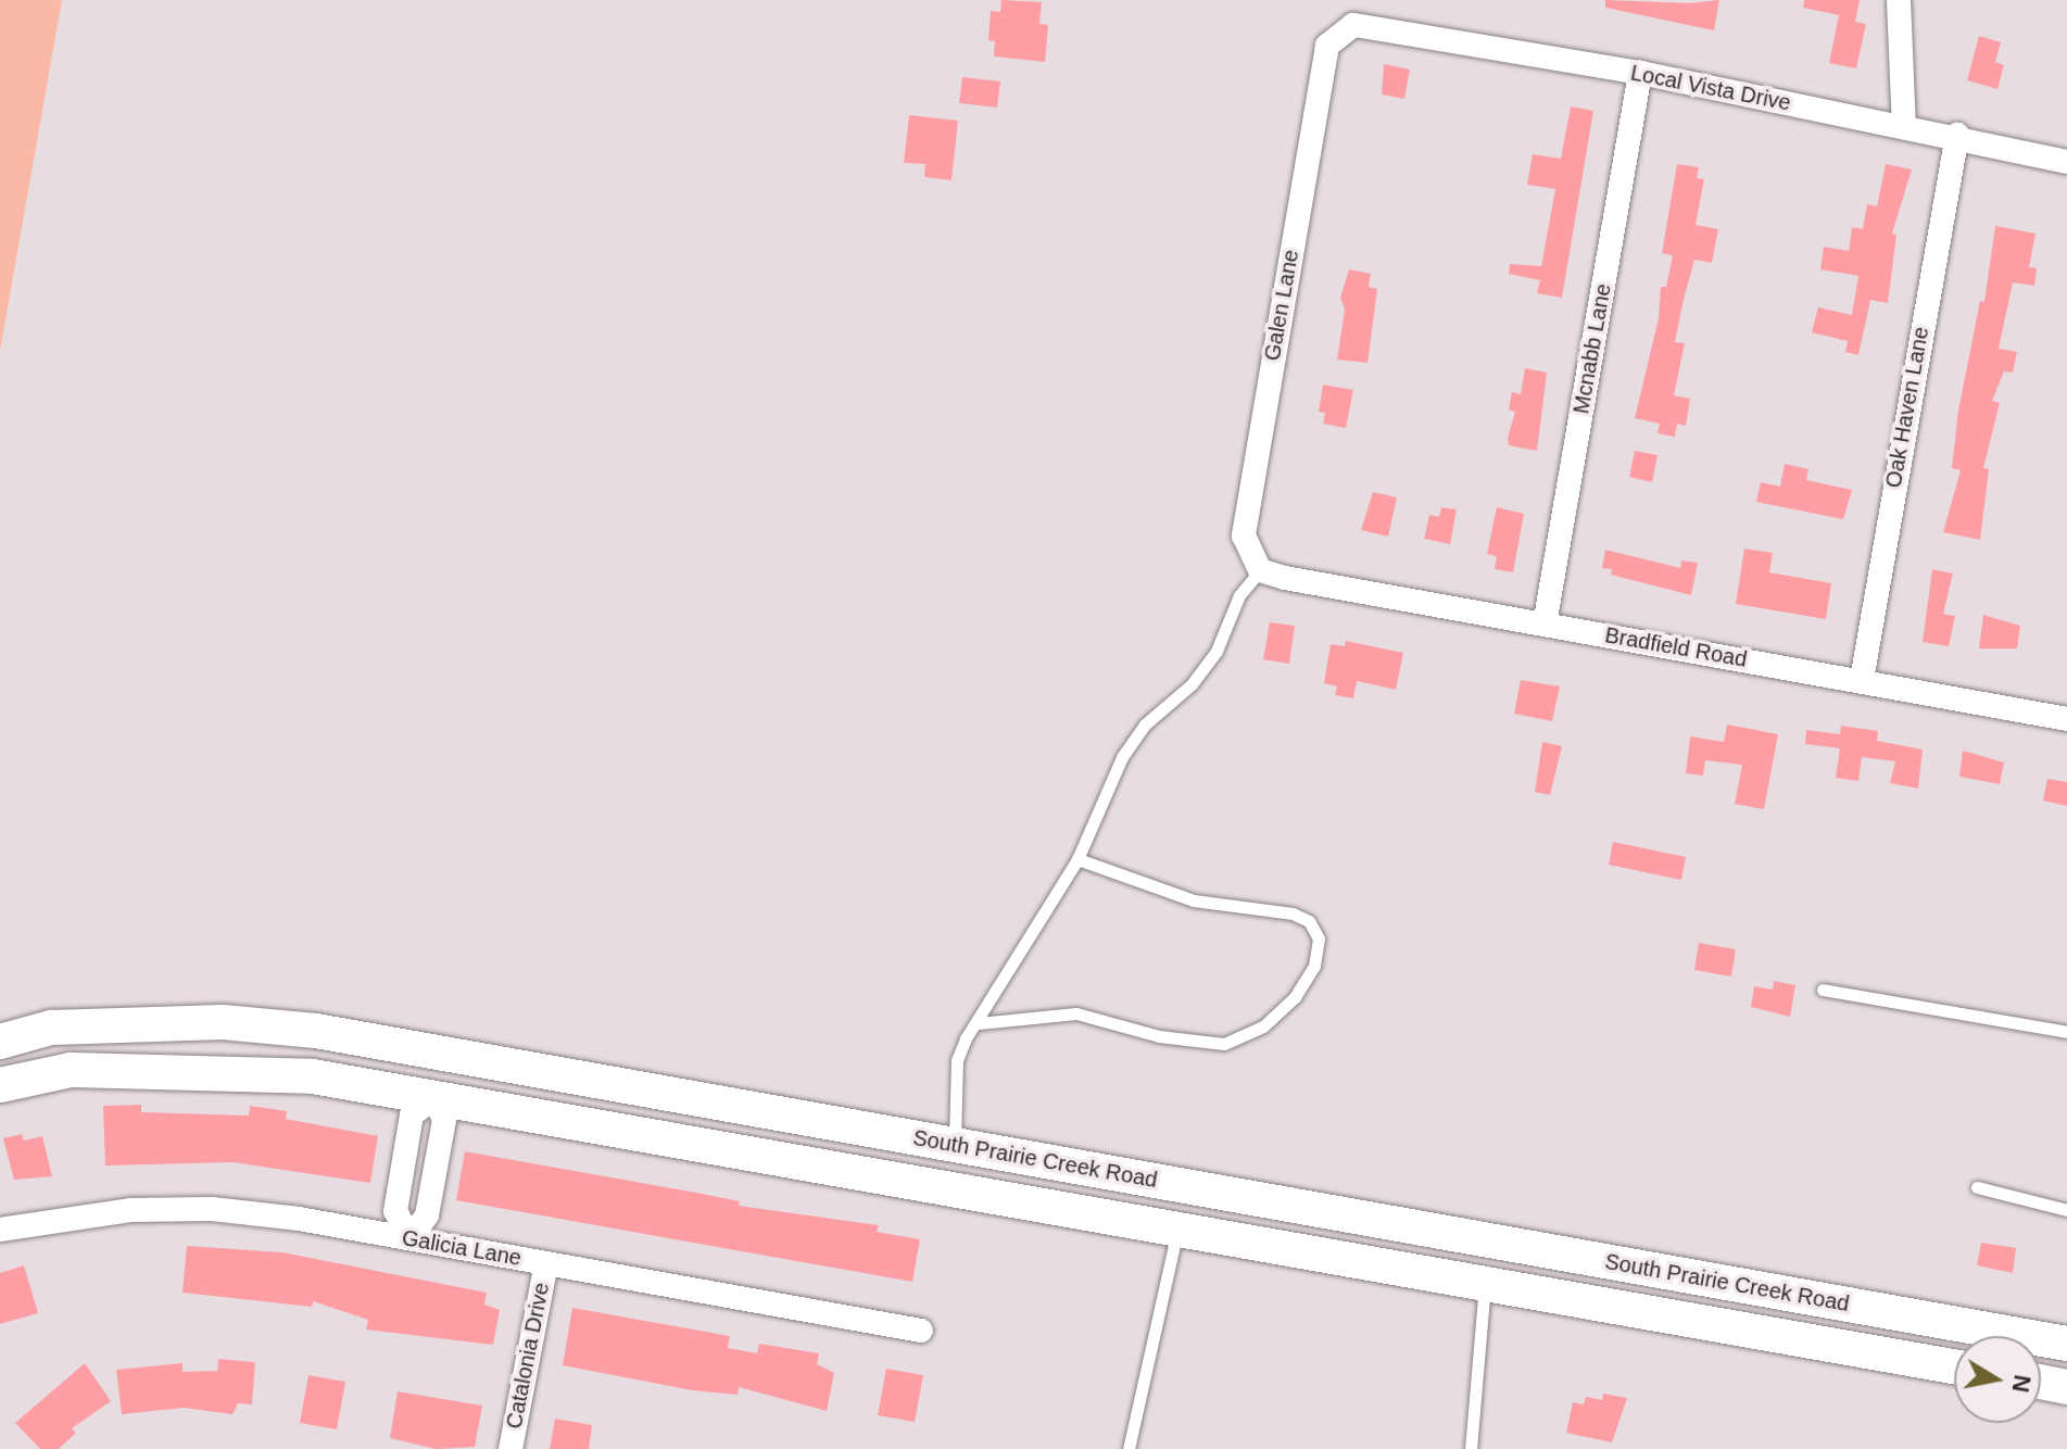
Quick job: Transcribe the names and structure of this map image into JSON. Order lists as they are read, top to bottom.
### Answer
{
  "streets": {
    "main road": ["South Prairie Creek Road"],
    "street": [
      "Local Vista Drive",
      "Galen Lane",
      "Mcnabb Lane",
      "Oak Haven Lane",
      "Bradfield Road",
      "Galicia Lane",
      "Catalonia Drive"
    ]
  },
  "crossings": [
    ["Local Vista Drive", "Galen Lane"],
    ["Local Vista Drive", "Mcnabb Lane"],
    ["Local Vista Drive", "Oak Haven Lane"],
    ["Galen Lane", "Bradfield Road"],
    ["Mcnabb Lane", "Bradfield Road"],
    ["Oak Haven Lane", "Bradfield Road"],
    ["Galicia Lane", "Catalonia Drive"]
  ],
  "north": "right"
}
